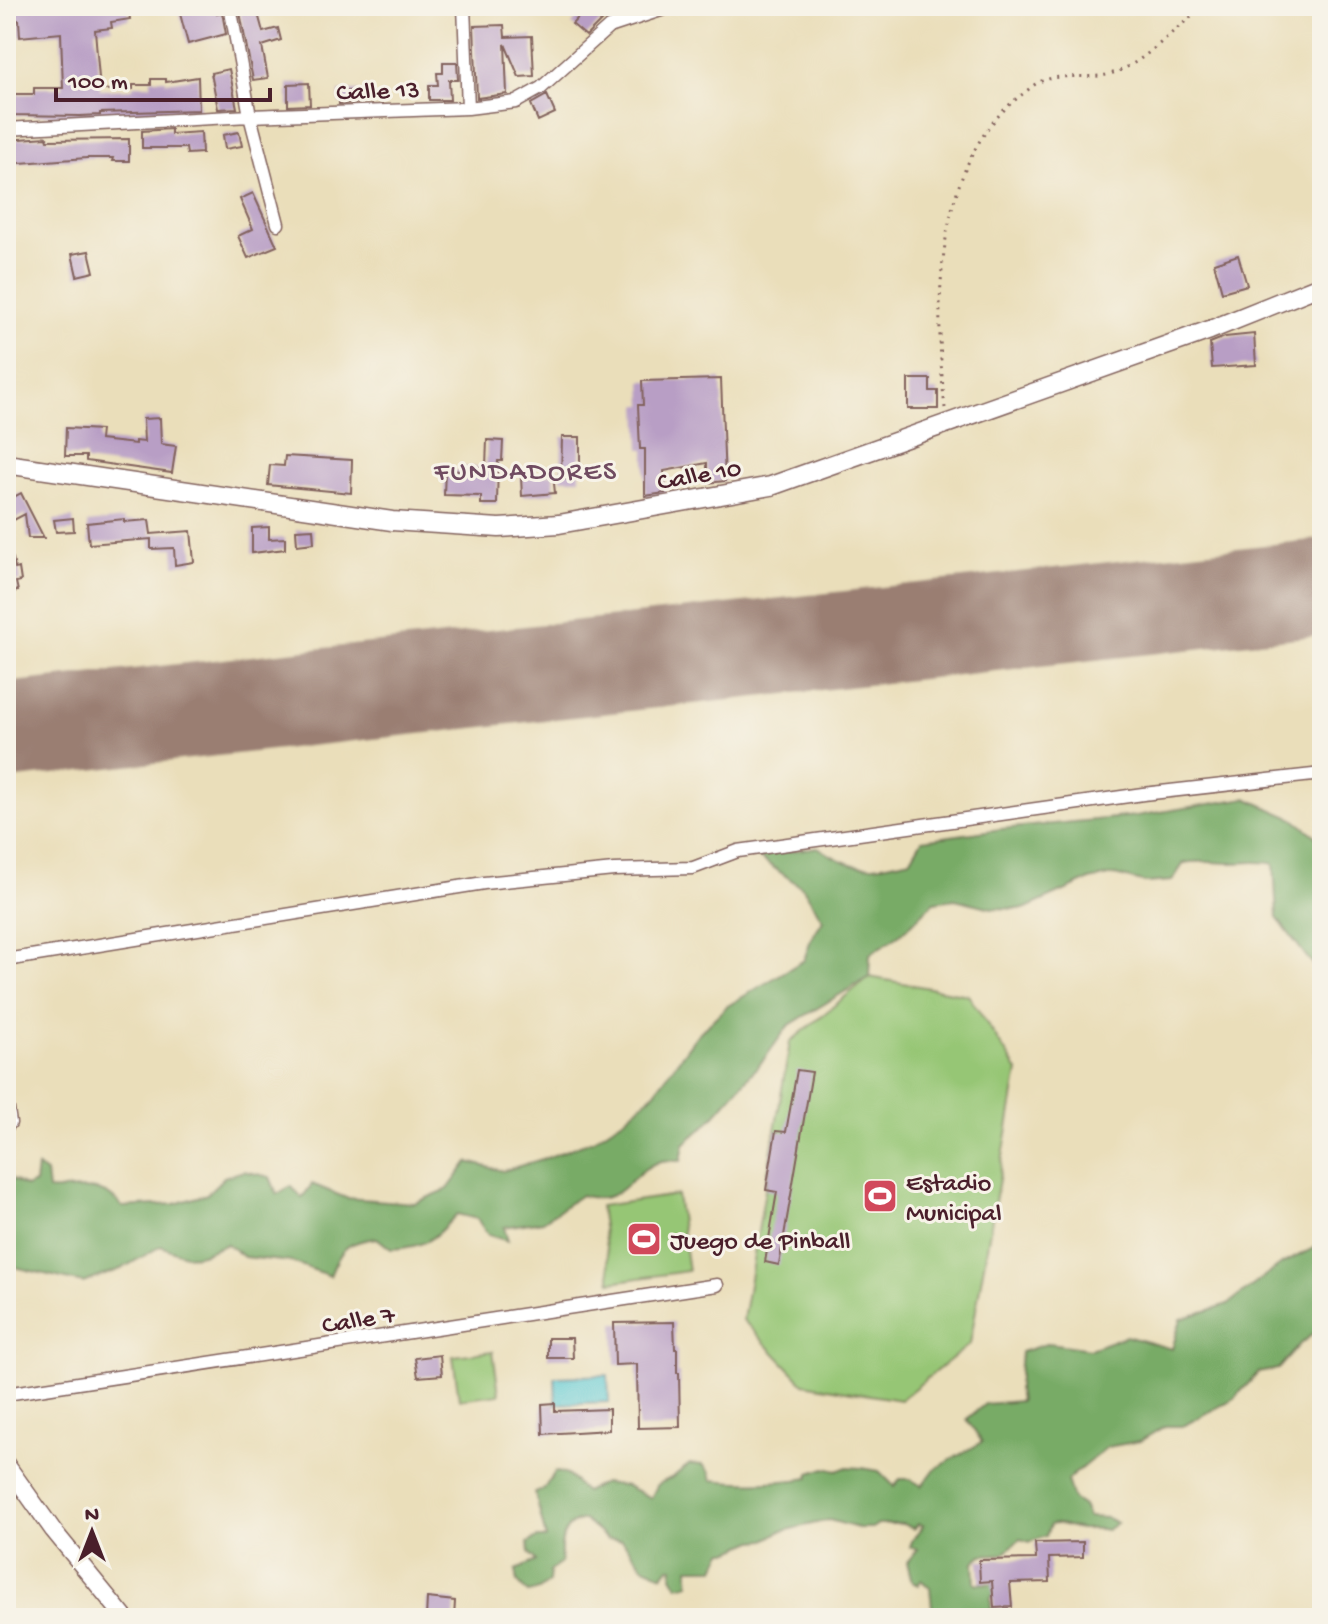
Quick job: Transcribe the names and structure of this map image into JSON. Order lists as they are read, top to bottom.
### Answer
{
  "streets": {
    "main road": ["Calle 10"],
    "street": ["Calle 13", "Calle 7"]
  },
  "districts": ["FUNDADORES"],
  "places": {
    "sports": ["Estadio Municipal", "Juego de Pinball"]
  },
  "scale_bar": "100 m",
  "north": "top"
}
